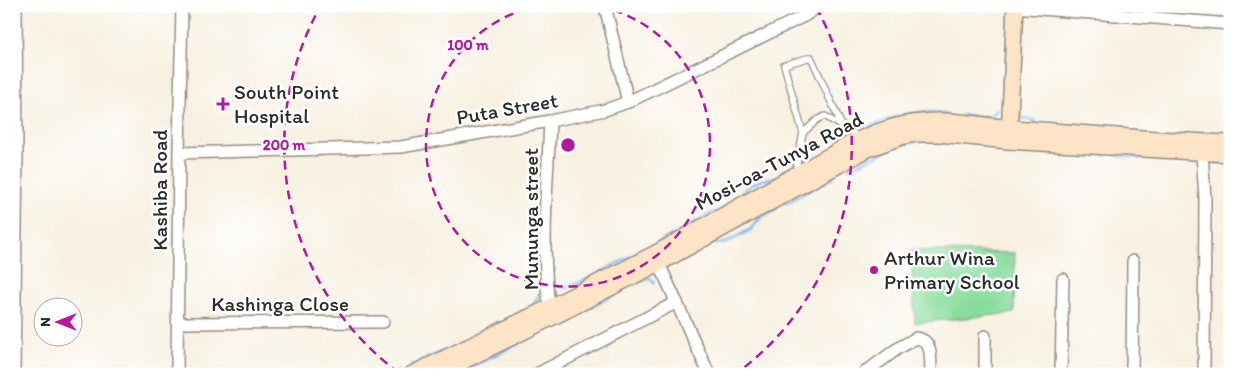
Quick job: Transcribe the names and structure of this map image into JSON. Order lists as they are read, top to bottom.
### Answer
{
  "streets": {
    "main road": ["Mosi-oa-Tunya Road"],
    "street": [
      "Puta Street",
      "Kashiba Road",
      "Mununga street",
      "Kashinga Close"
    ]
  },
  "crossings": [
    ["Puta Street", "Kashiba Road"],
    ["Puta Street", "Mununga street"],
    ["Mosi-oa-Tunya Road", "Mununga street"],
    ["Kashiba Road", "Kashinga Close"]
  ],
  "places": {
    "health": ["South Point Hospital"],
    "other": ["Arthur Wina Primary School"]
  },
  "north": "left",
  "rings": ["100 m", "200 m"]
}
